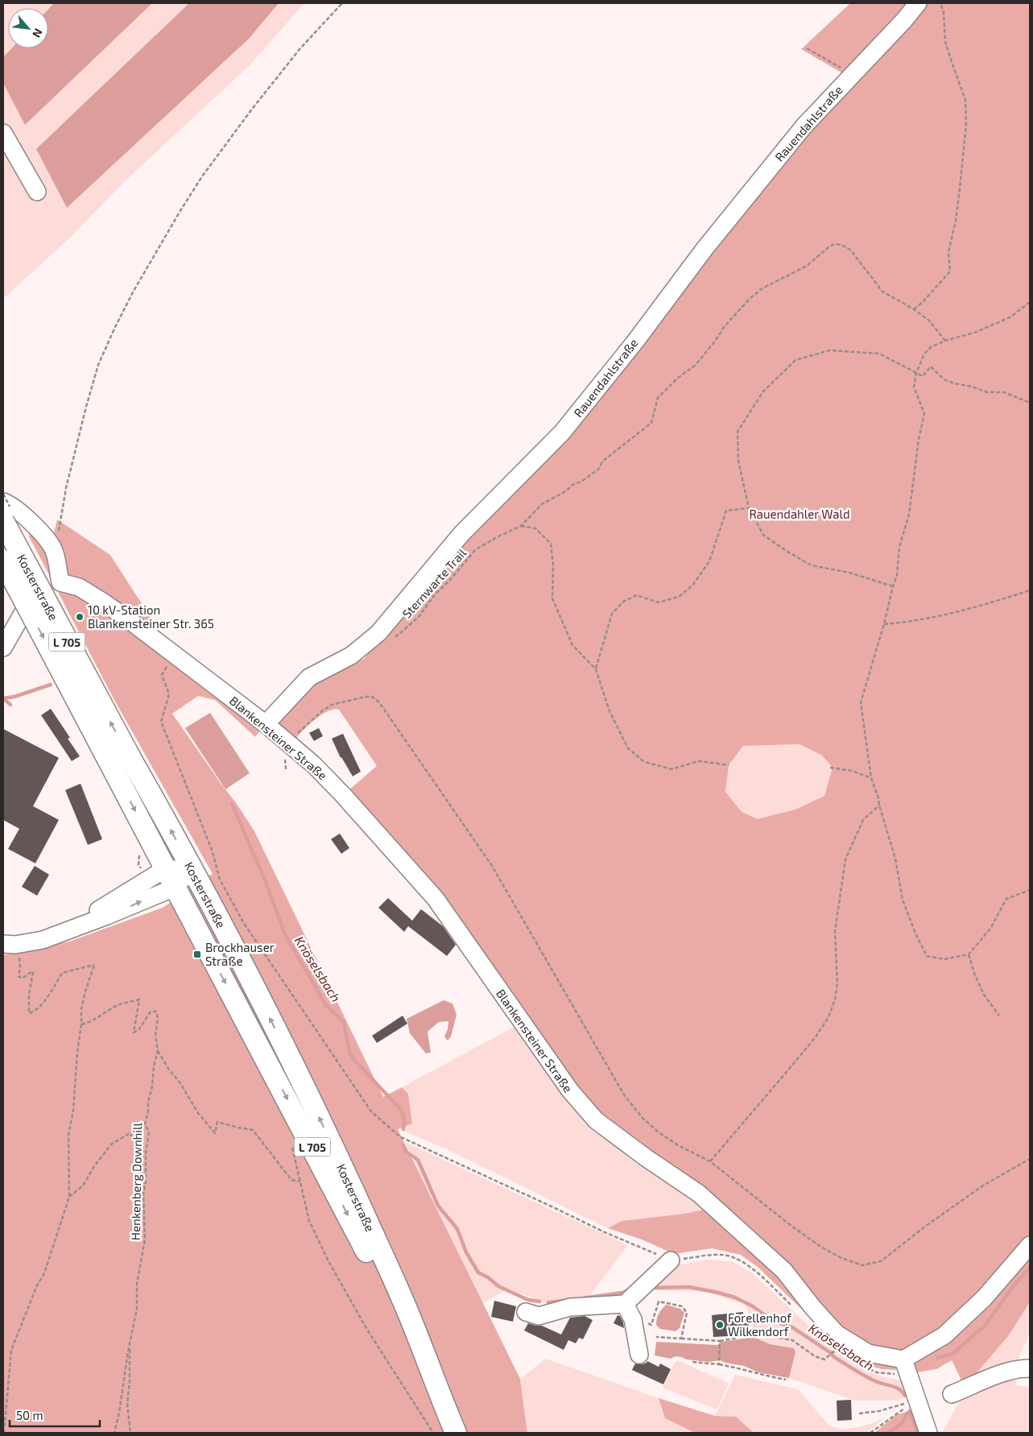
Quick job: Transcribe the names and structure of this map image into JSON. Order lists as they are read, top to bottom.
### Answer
{
  "streets": {
    "main road": ["Kosterstraße", "L 705"],
    "street": ["Rauendahlstraße", "Blankensteiner Straße"],
    "path": ["Sternwarte Trail", "Henkenberg Downhill"]
  },
  "crossings": [
    ["Rauendahlstraße", "Blankensteiner Straße"]
  ],
  "water": ["Knöselsbach"],
  "parks": ["Rauendahler Wald"],
  "places": {
    "other": ["10 kV-Station Blankensteiner Str. 365", "Forellenhof Wilkendorf"],
    "transit": ["Brockhauser Straße"]
  },
  "scale_bar": "50 m",
  "north": "bottom right"
}
